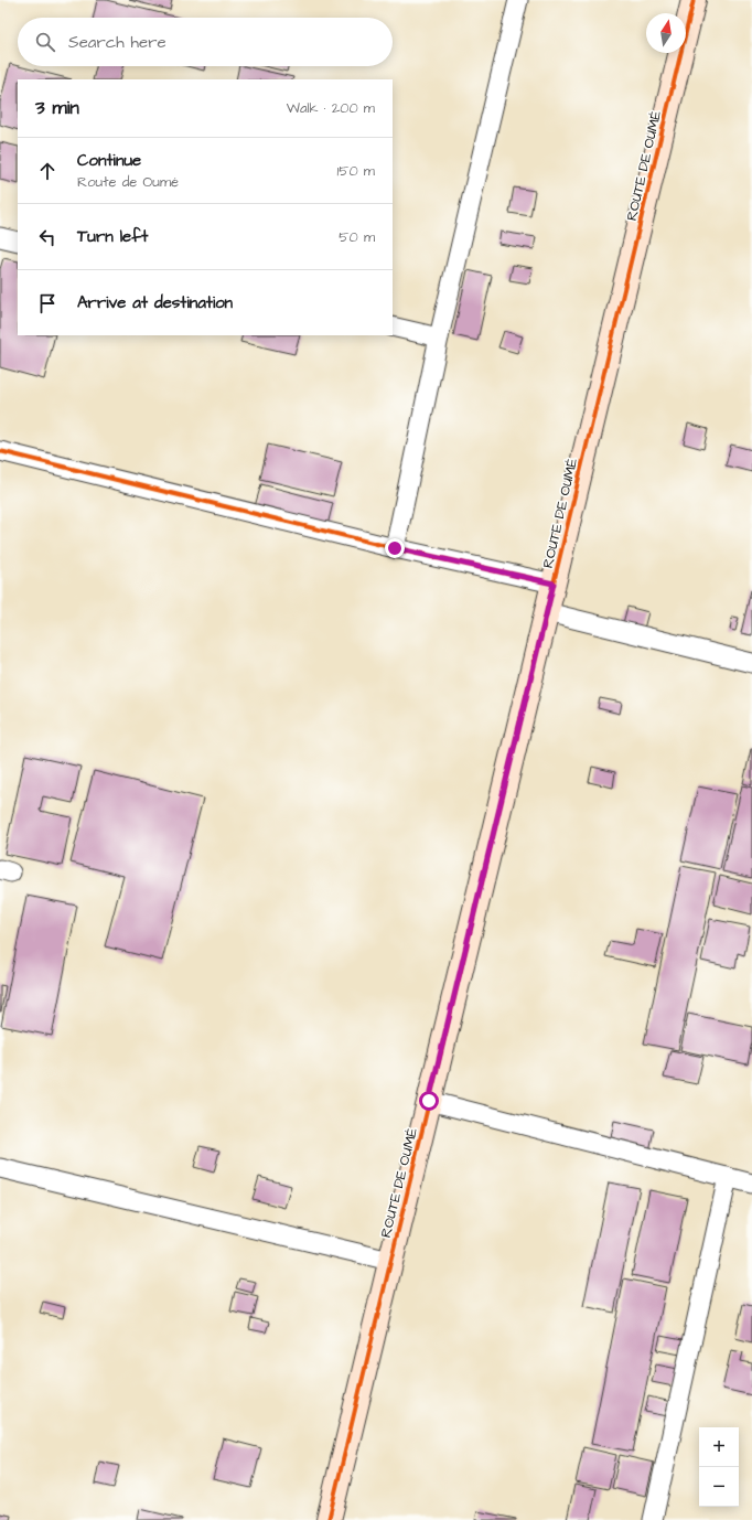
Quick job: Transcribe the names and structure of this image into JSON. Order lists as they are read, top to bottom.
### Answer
{
  "streets": {
    "street": ["ROUTE DE OUMÉ"]
  },
  "north": "top",
  "page": {
    "search": "Search here",
    "heading": ["3 min", "Walk · 200 m"],
    "list": [
      ["Continue", "Route de Oumé", "150 m"],
      ["Turn left", "50 m"],
      "Arrive at destination"
    ],
    "map_buttons": ["+", "−"]
  }
}
